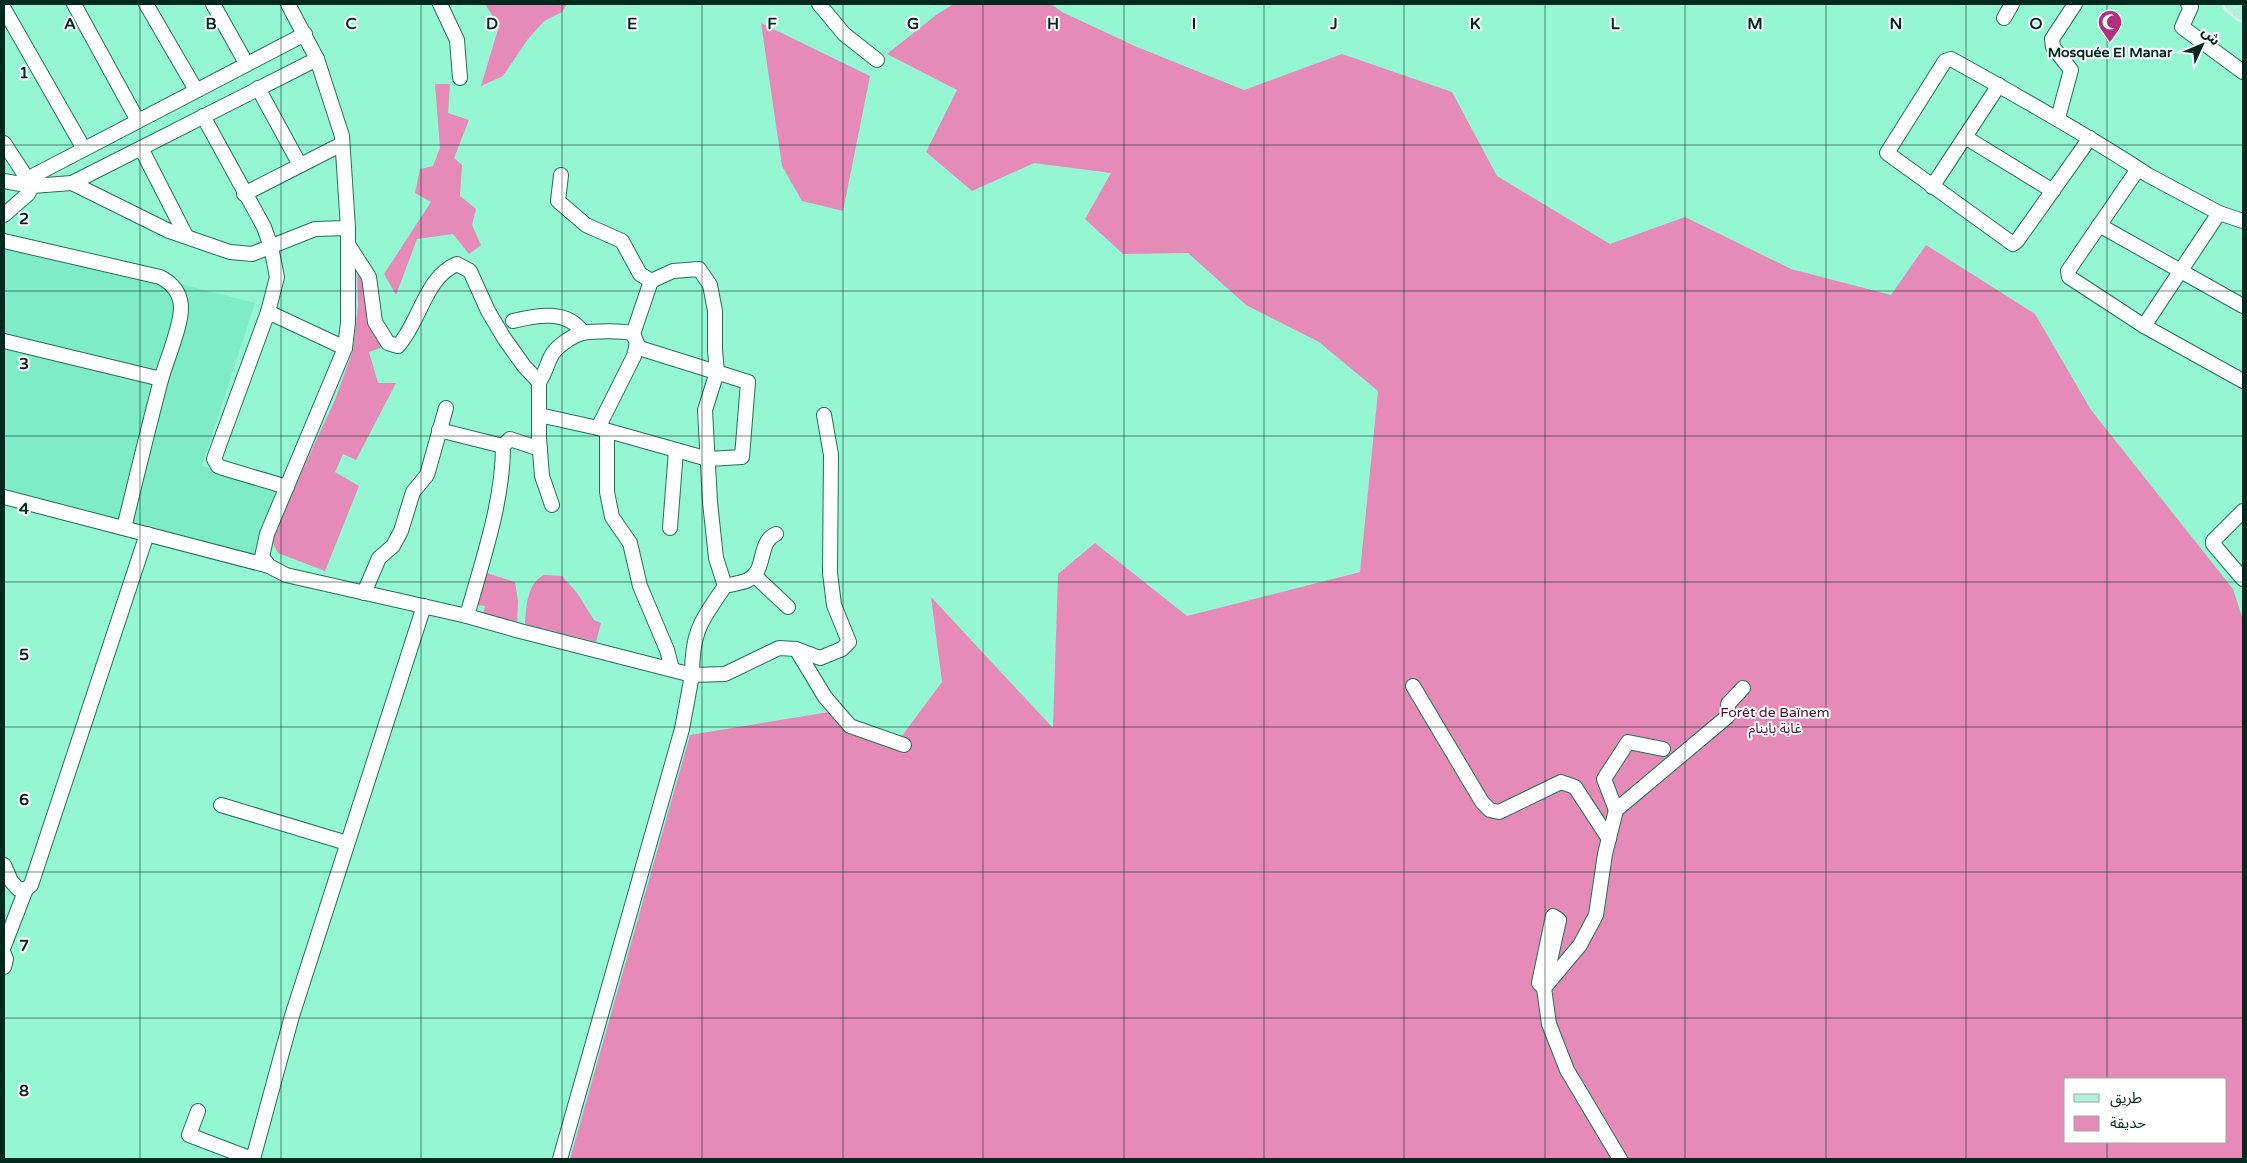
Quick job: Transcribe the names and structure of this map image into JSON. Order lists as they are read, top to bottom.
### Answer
{
  "parks": ["Forêt de Baïnem غابة باينام"],
  "places": {
    "mosque": ["Mosquée El Manar"]
  },
  "legend": ["طريق", "حديقة"],
  "north": "top right",
  "grid": {
    "columns": [
      "A",
      "B",
      "C",
      "D",
      "E",
      "F",
      "G",
      "H",
      "I",
      "J",
      "K",
      "L",
      "M",
      "N",
      "O"
    ],
    "rows": [
      "1",
      "2",
      "3",
      "4",
      "5",
      "6",
      "7",
      "8"
    ]
  }
}
